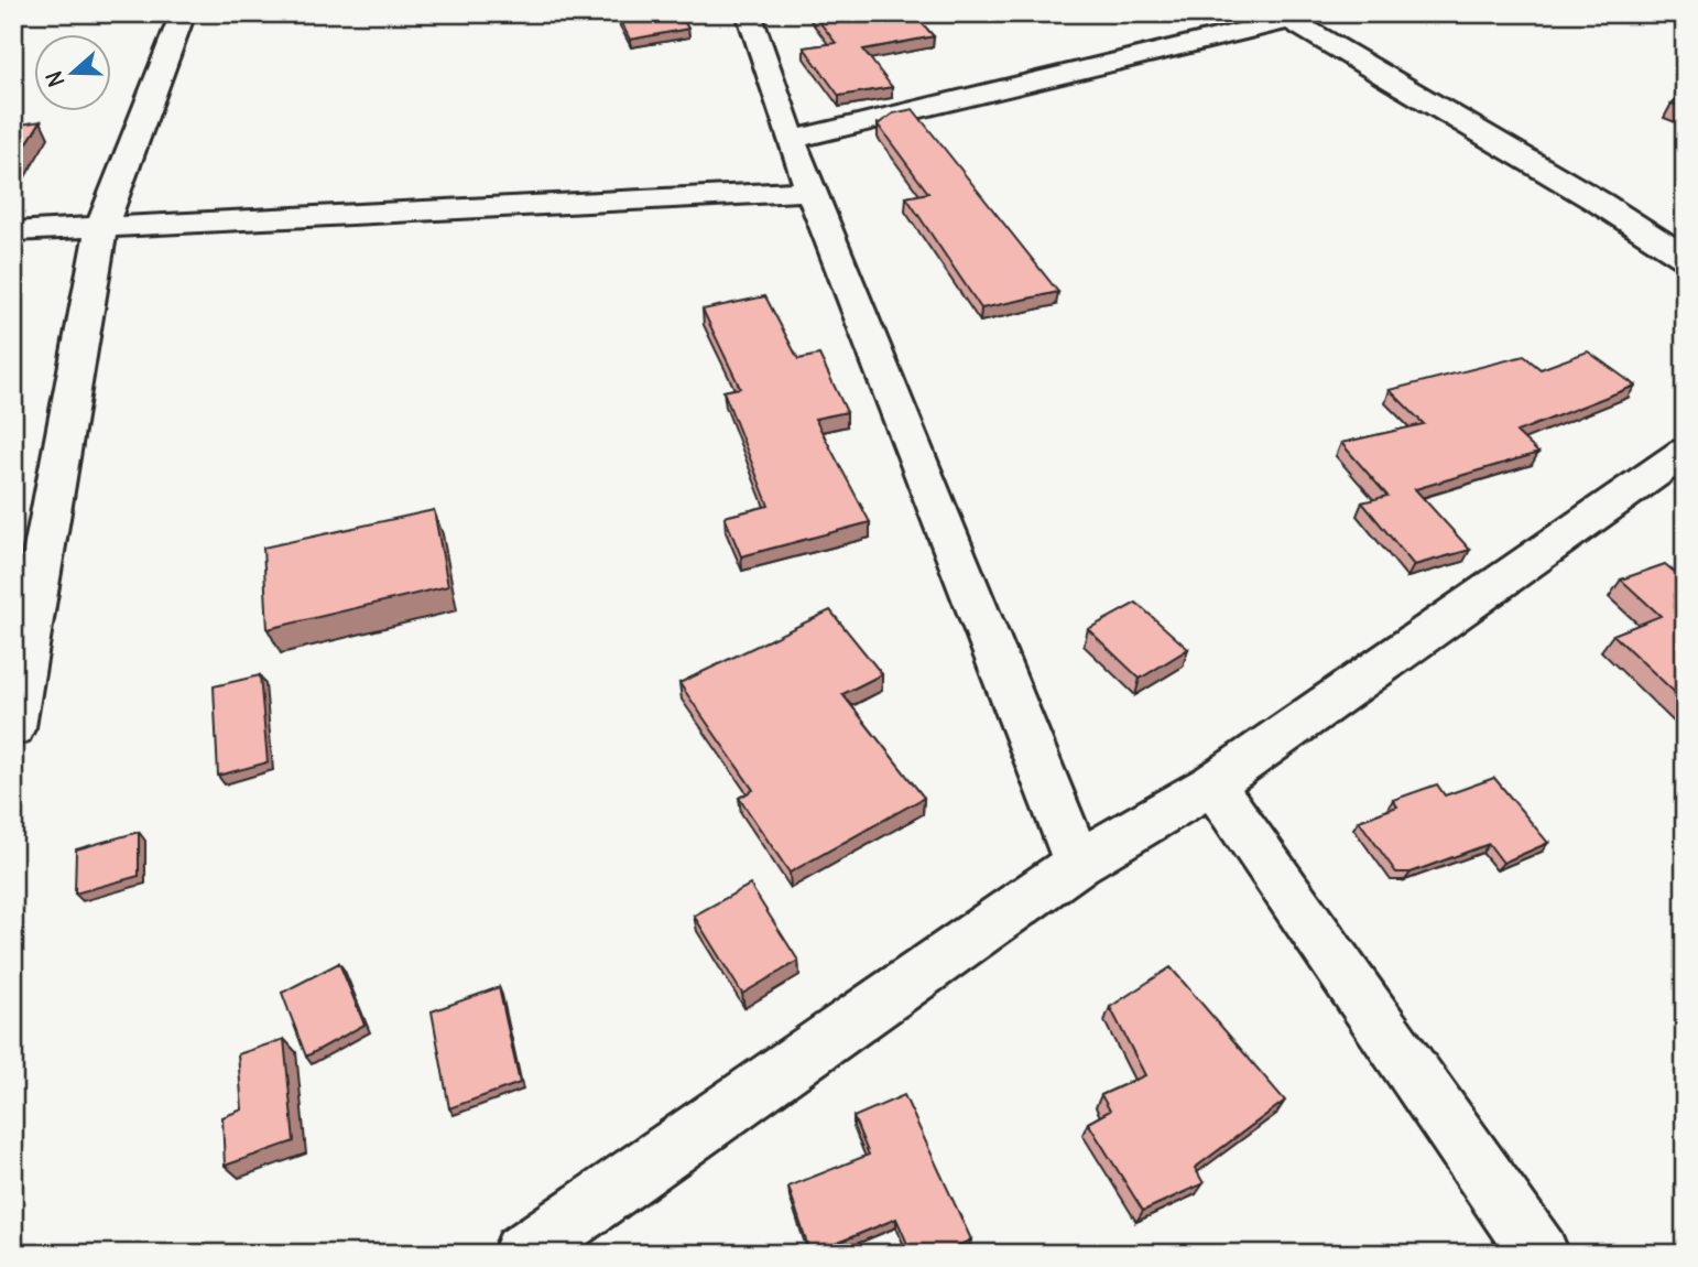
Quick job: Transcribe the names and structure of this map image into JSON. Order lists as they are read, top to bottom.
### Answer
{
  "north": "left"
}
